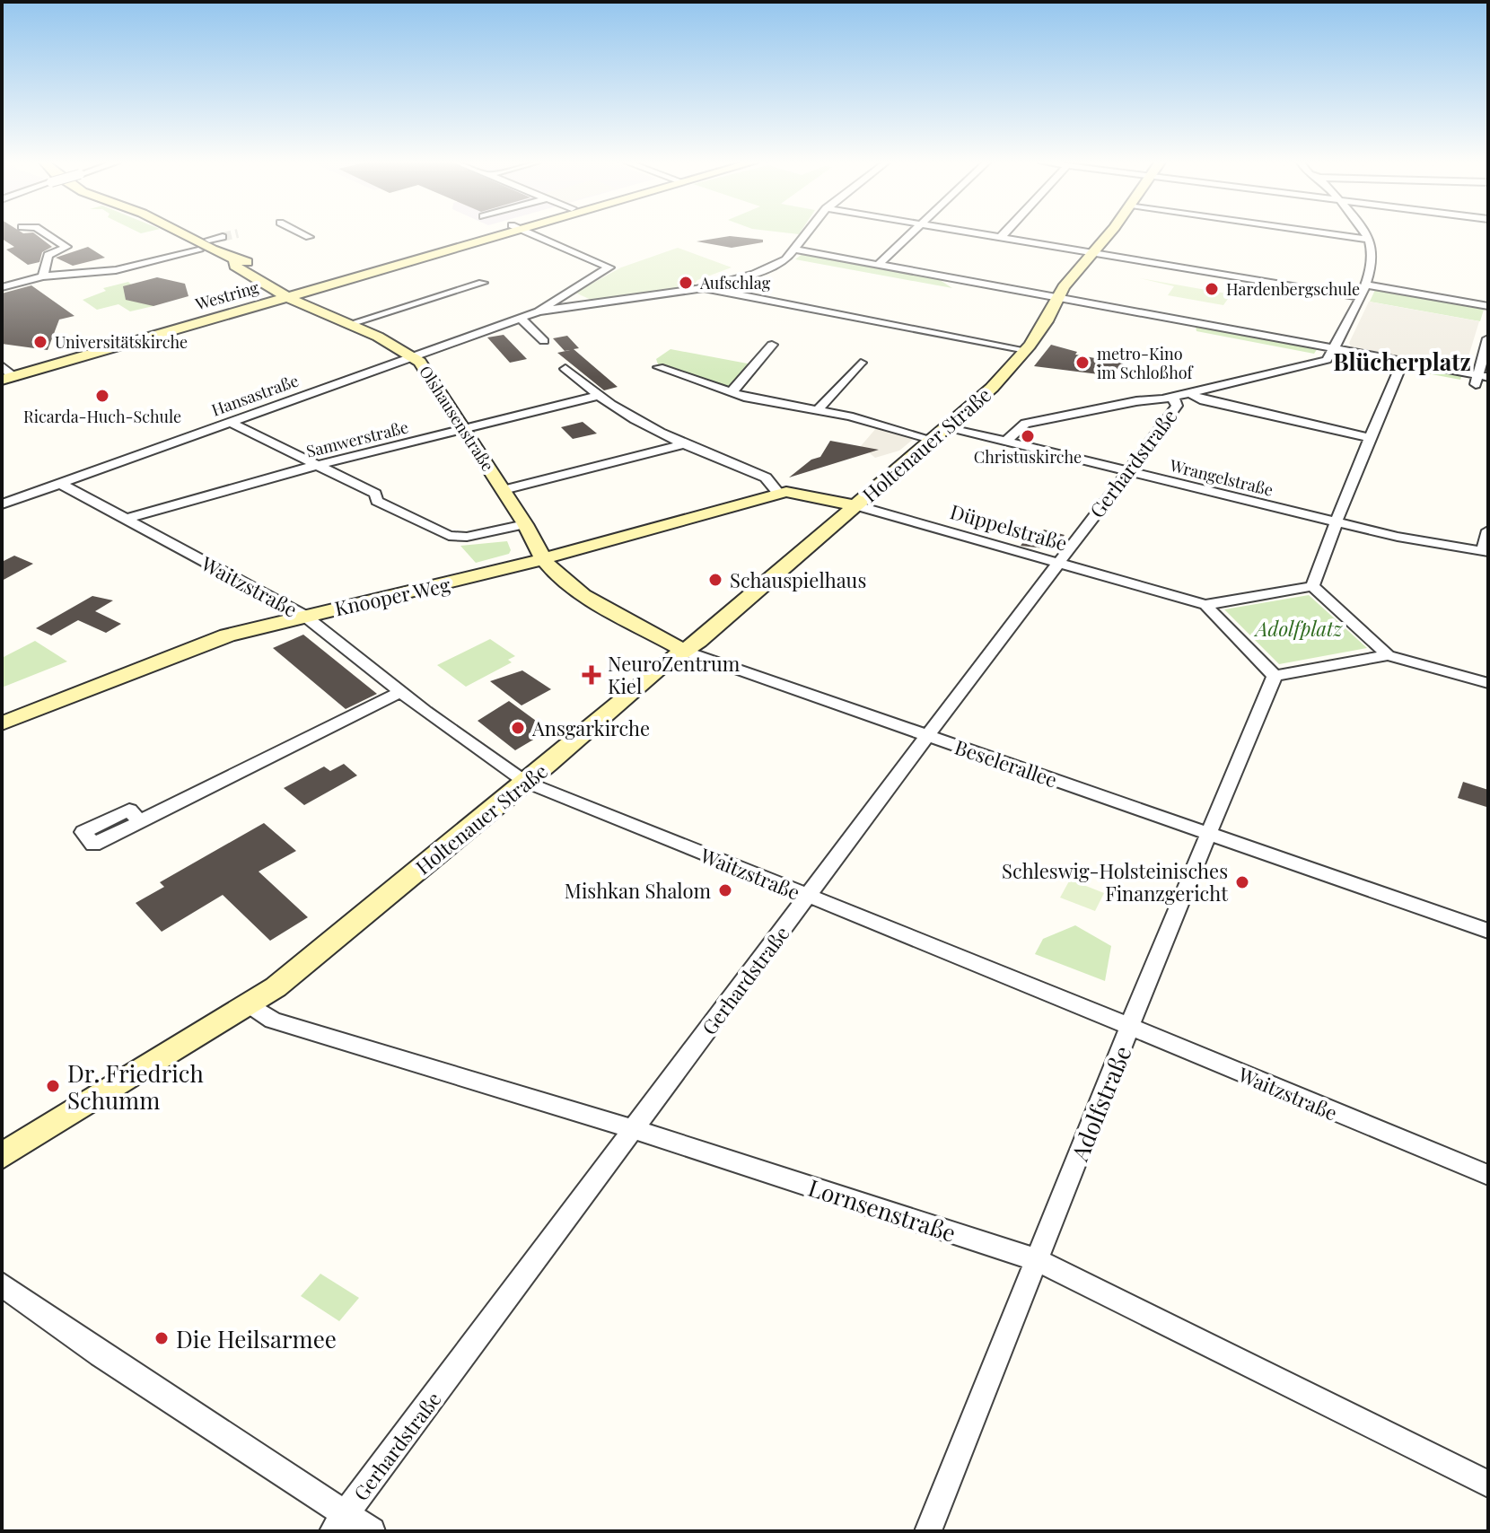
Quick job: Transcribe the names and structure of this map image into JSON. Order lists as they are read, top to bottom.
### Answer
{
  "streets": {
    "main road": [
      "Westring",
      "Olshausenstraße",
      "Holtenauer Straße",
      "Düppelstraße",
      "Knooper Weg",
      "Beselerallee"
    ],
    "street": [
      "Hansastraße",
      "Samwerstraße",
      "Gerhardstraße",
      "Wrangelstraße",
      "Waitzstraße",
      "Adolfstraße",
      "Lornsenstraße"
    ]
  },
  "crossings": [
    ["Westring", "Olshausenstraße"],
    ["Hansastraße", "Olshausenstraße"],
    ["Hansastraße", "Waitzstraße"],
    ["Olshausenstraße", "Samwerstraße"],
    ["Olshausenstraße", "Knooper Weg"],
    ["Olshausenstraße", "Beselerallee"],
    ["Samwerstraße", "Waitzstraße"],
    ["Holtenauer Straße", "Wrangelstraße"],
    ["Holtenauer Straße", "Düppelstraße"],
    ["Holtenauer Straße", "Waitzstraße"],
    ["Holtenauer Straße", "Beselerallee"],
    ["Holtenauer Straße", "Lornsenstraße"],
    ["Gerhardstraße", "Wrangelstraße"],
    ["Gerhardstraße", "Düppelstraße"],
    ["Gerhardstraße", "Waitzstraße"],
    ["Gerhardstraße", "Beselerallee"],
    ["Gerhardstraße", "Lornsenstraße"],
    ["Düppelstraße", "Knooper Weg"],
    ["Waitzstraße", "Knooper Weg"],
    ["Waitzstraße", "Adolfstraße"],
    ["Knooper Weg", "Beselerallee"],
    ["Beselerallee", "Adolfstraße"],
    ["Adolfstraße", "Lornsenstraße"]
  ],
  "districts": ["Blücherplatz"],
  "parks": ["Adolfplatz"],
  "places": {
    "other": [
      "Aufschlag",
      "Hardenbergschule",
      "Universitätskirche",
      "metro-Kino im Schloßhof",
      "Ricarda-Huch-Schule",
      "Christuskirche",
      "Schauspielhaus",
      "Ansgarkirche",
      "Schleswig-Holsteinisches Finanzgericht",
      "Mishkan Shalom",
      "Dr. Friedrich Schumm",
      "Die Heilsarmee"
    ],
    "health": ["NeuroZentrum Kiel"]
  }
}
